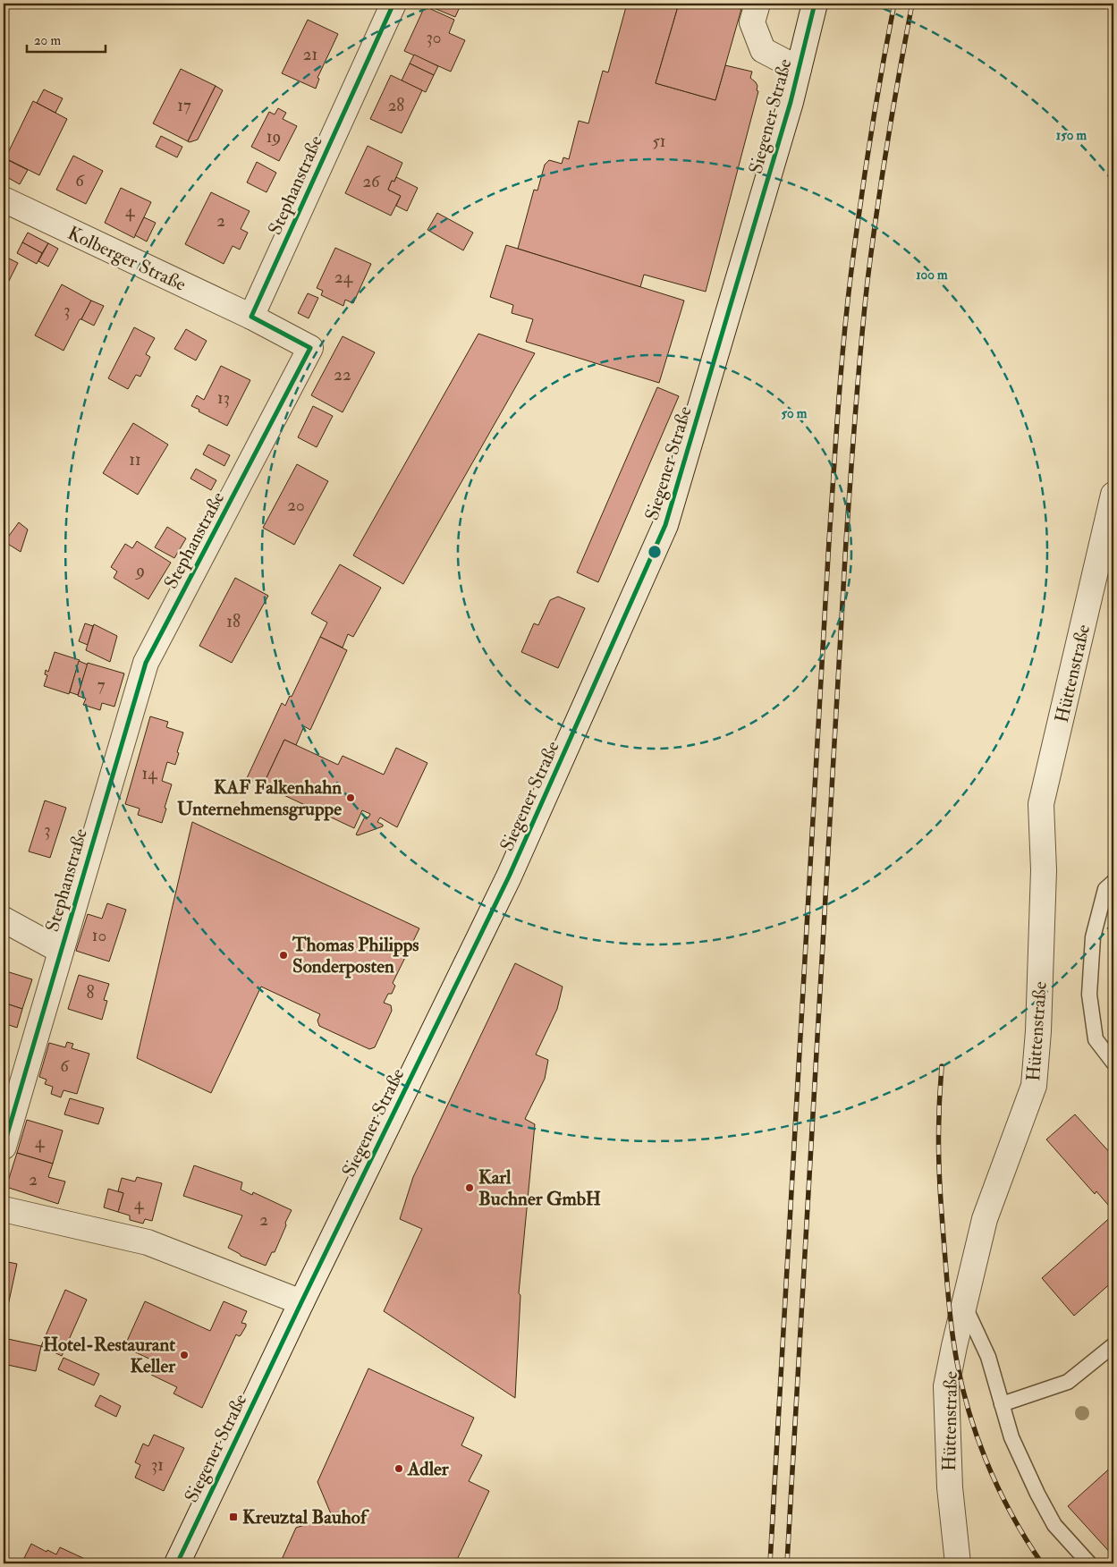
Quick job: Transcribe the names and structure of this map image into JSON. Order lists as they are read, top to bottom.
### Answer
{
  "streets": {
    "street": [
      "Siegener Straße",
      "Stephanstraße",
      "Kolberger Straße",
      "Hüttenstraße"
    ]
  },
  "crossings": [
    ["Stephanstraße", "Kolberger Straße"]
  ],
  "places": {
    "other": [
      "KAF Falkenhahn Unternehmensgruppe",
      "Thomas Philipps Sonderposten",
      "Karl Buchner GmbH",
      "Hotel-Restaurant Keller",
      "Adler"
    ],
    "transit": ["Kreuztal Bauhof"]
  },
  "house_numbers": [
    "30",
    "21",
    "17",
    "28",
    "19",
    "51",
    "6",
    "26",
    "4",
    "2",
    "24",
    "3",
    "22",
    "13",
    "11",
    "20",
    "9",
    "18",
    "7",
    "14",
    "3",
    "10",
    "8",
    "6",
    "4",
    "2",
    "4",
    "2",
    "31"
  ],
  "scale_bar": "20 m",
  "rings": ["150 m", "100 m", "50 m"]
}
